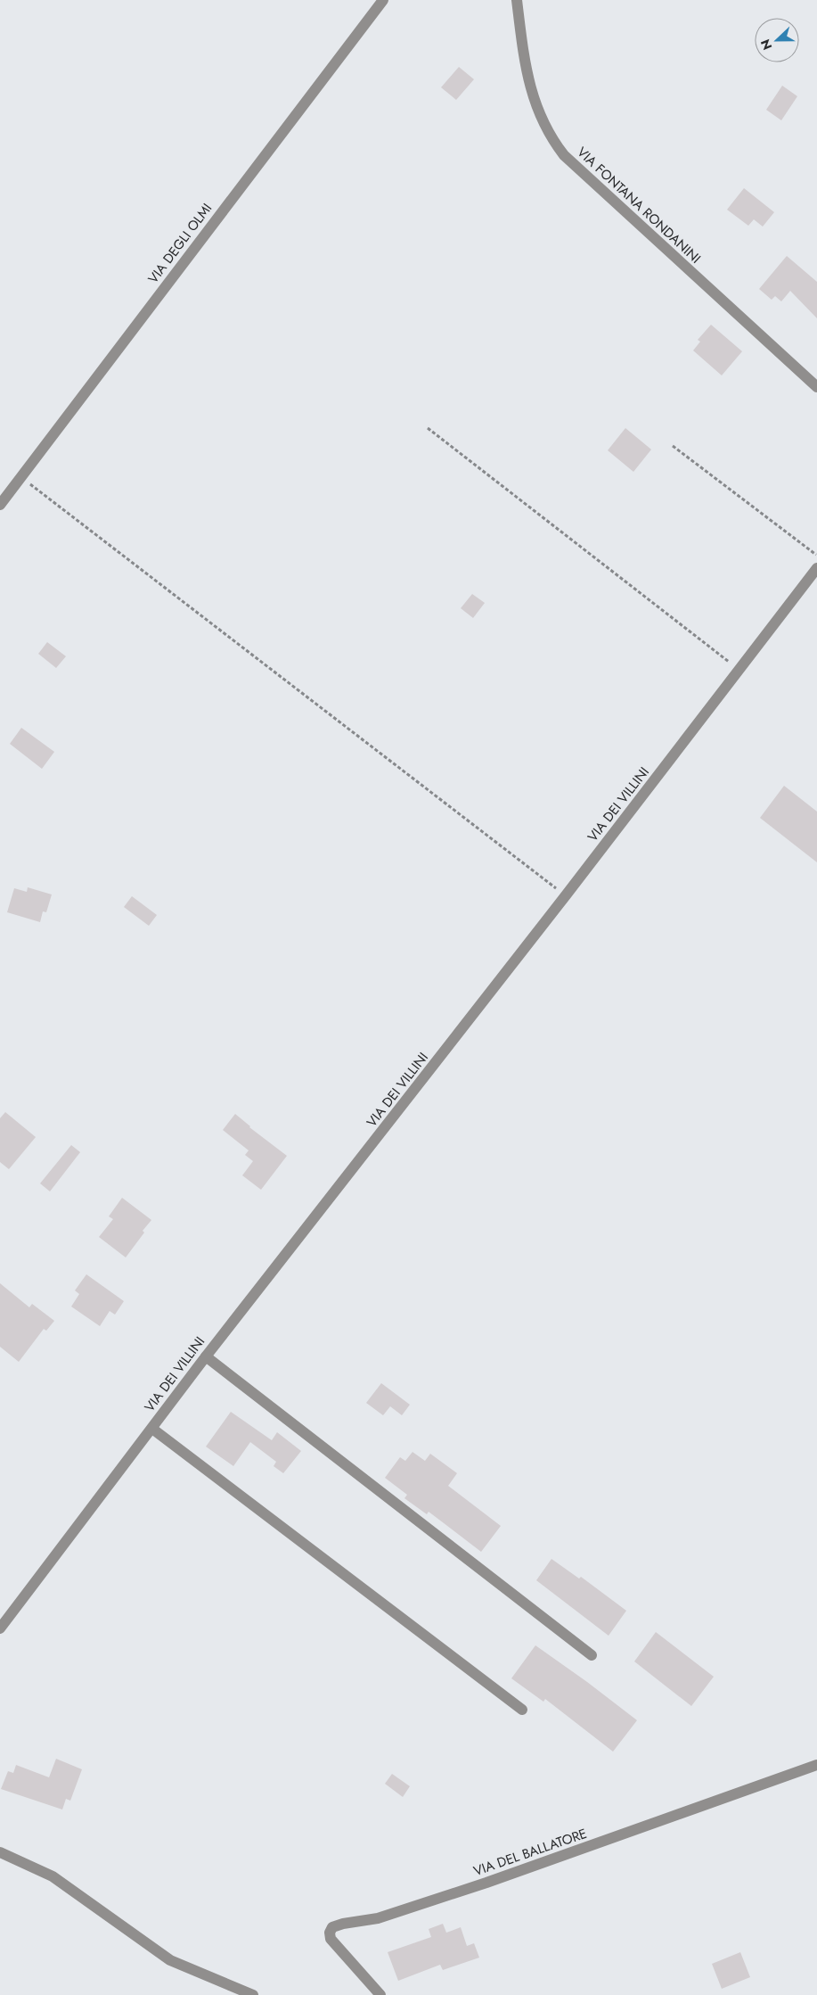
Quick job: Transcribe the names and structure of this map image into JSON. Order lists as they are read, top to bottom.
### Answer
{
  "streets": {
    "street": [
      "VIA FONTANA RONDANINI",
      "VIA DEGLI OLMI",
      "VIA DEI VILLINI",
      "VIA DEL BALLATORE"
    ]
  },
  "north": "left"
}
